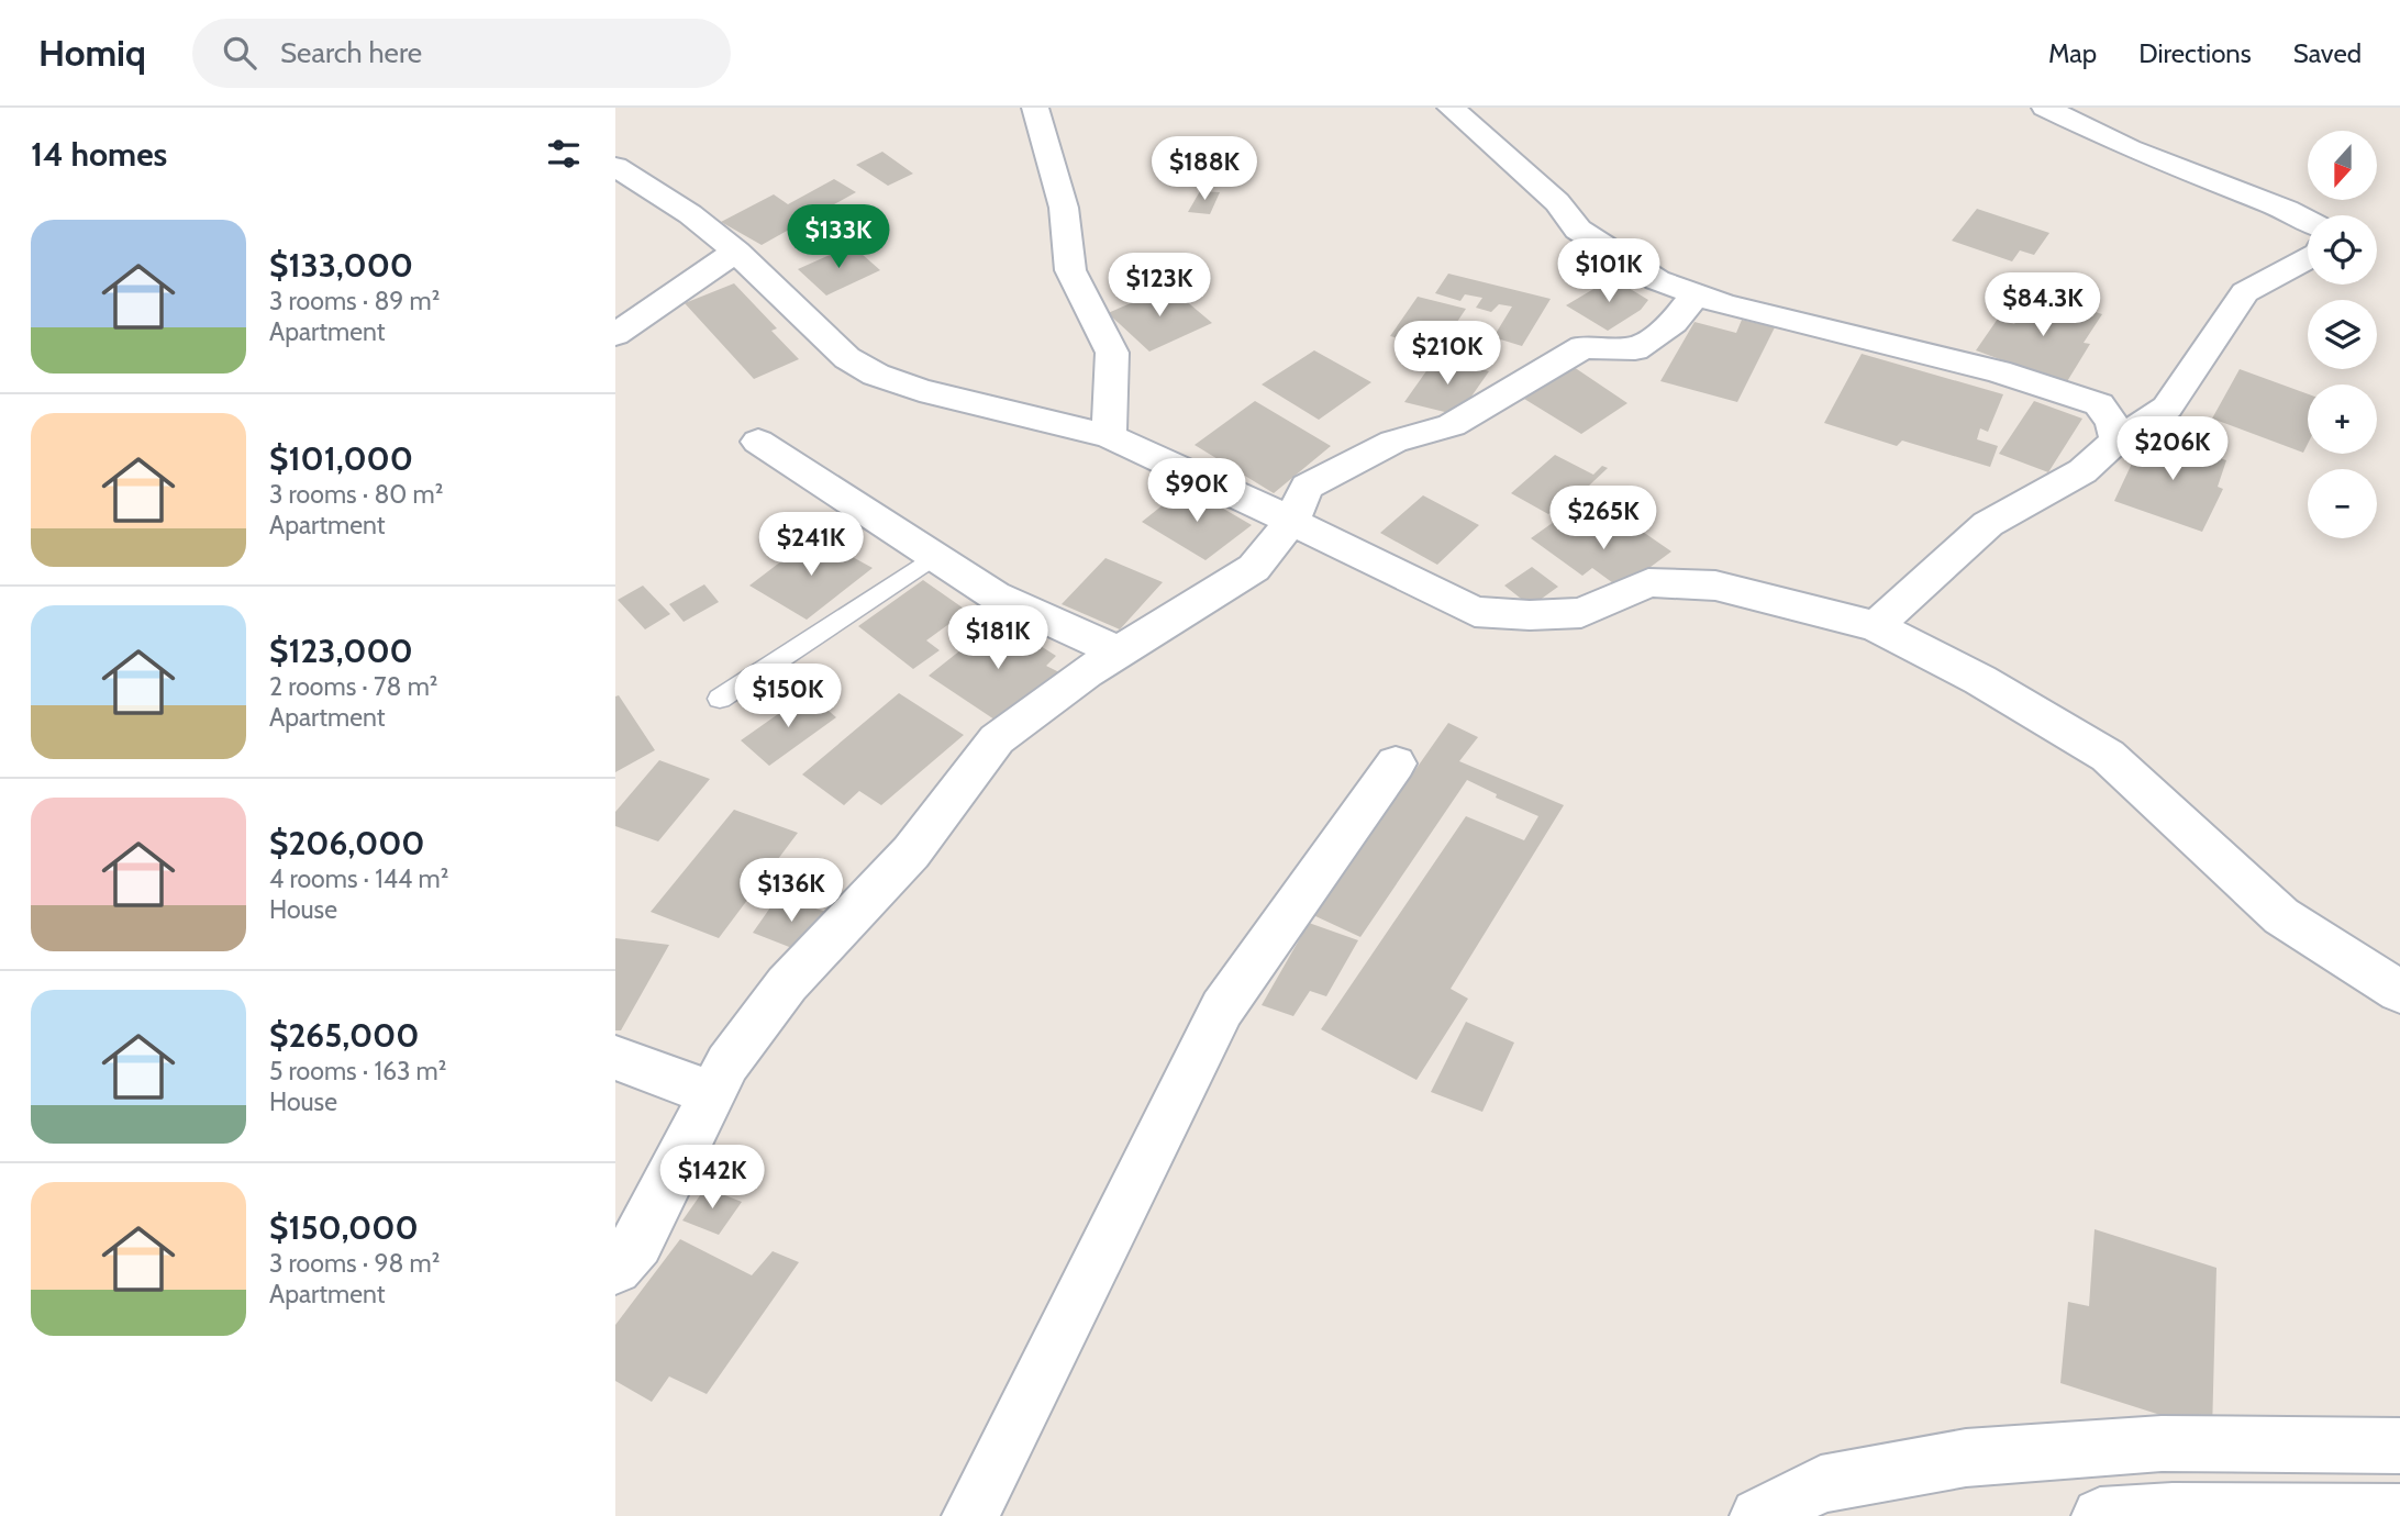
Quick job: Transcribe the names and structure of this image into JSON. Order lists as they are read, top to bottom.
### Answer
{
  "north": "bottom",
  "page": {
    "header": "Homiq",
    "search": "Search here",
    "nav": ["Map", "Directions", "Saved"],
    "heading": "14 homes",
    "map_buttons": ["+", "−"],
    "price": [
      "$188K",
      "$133K",
      "$101K",
      "$123K",
      "$84.3K",
      "$210K",
      "$206K",
      "$90K",
      "$265K",
      "$241K",
      "$181K",
      "$150K",
      "$136K",
      "$142K"
    ],
    "list": [
      {
        "name": "$133,000",
        "note": "3 rooms · 89 m² · Apartment"
      },
      {
        "name": "$101,000",
        "note": "3 rooms · 80 m² · Apartment"
      },
      {
        "name": "$123,000",
        "note": "2 rooms · 78 m² · Apartment"
      },
      {
        "name": "$206,000",
        "note": "4 rooms · 144 m² · House"
      },
      {
        "name": "$265,000",
        "note": "5 rooms · 163 m² · House"
      },
      {
        "name": "$150,000",
        "note": "3 rooms · 98 m² · Apartment"
      }
    ]
  }
}
